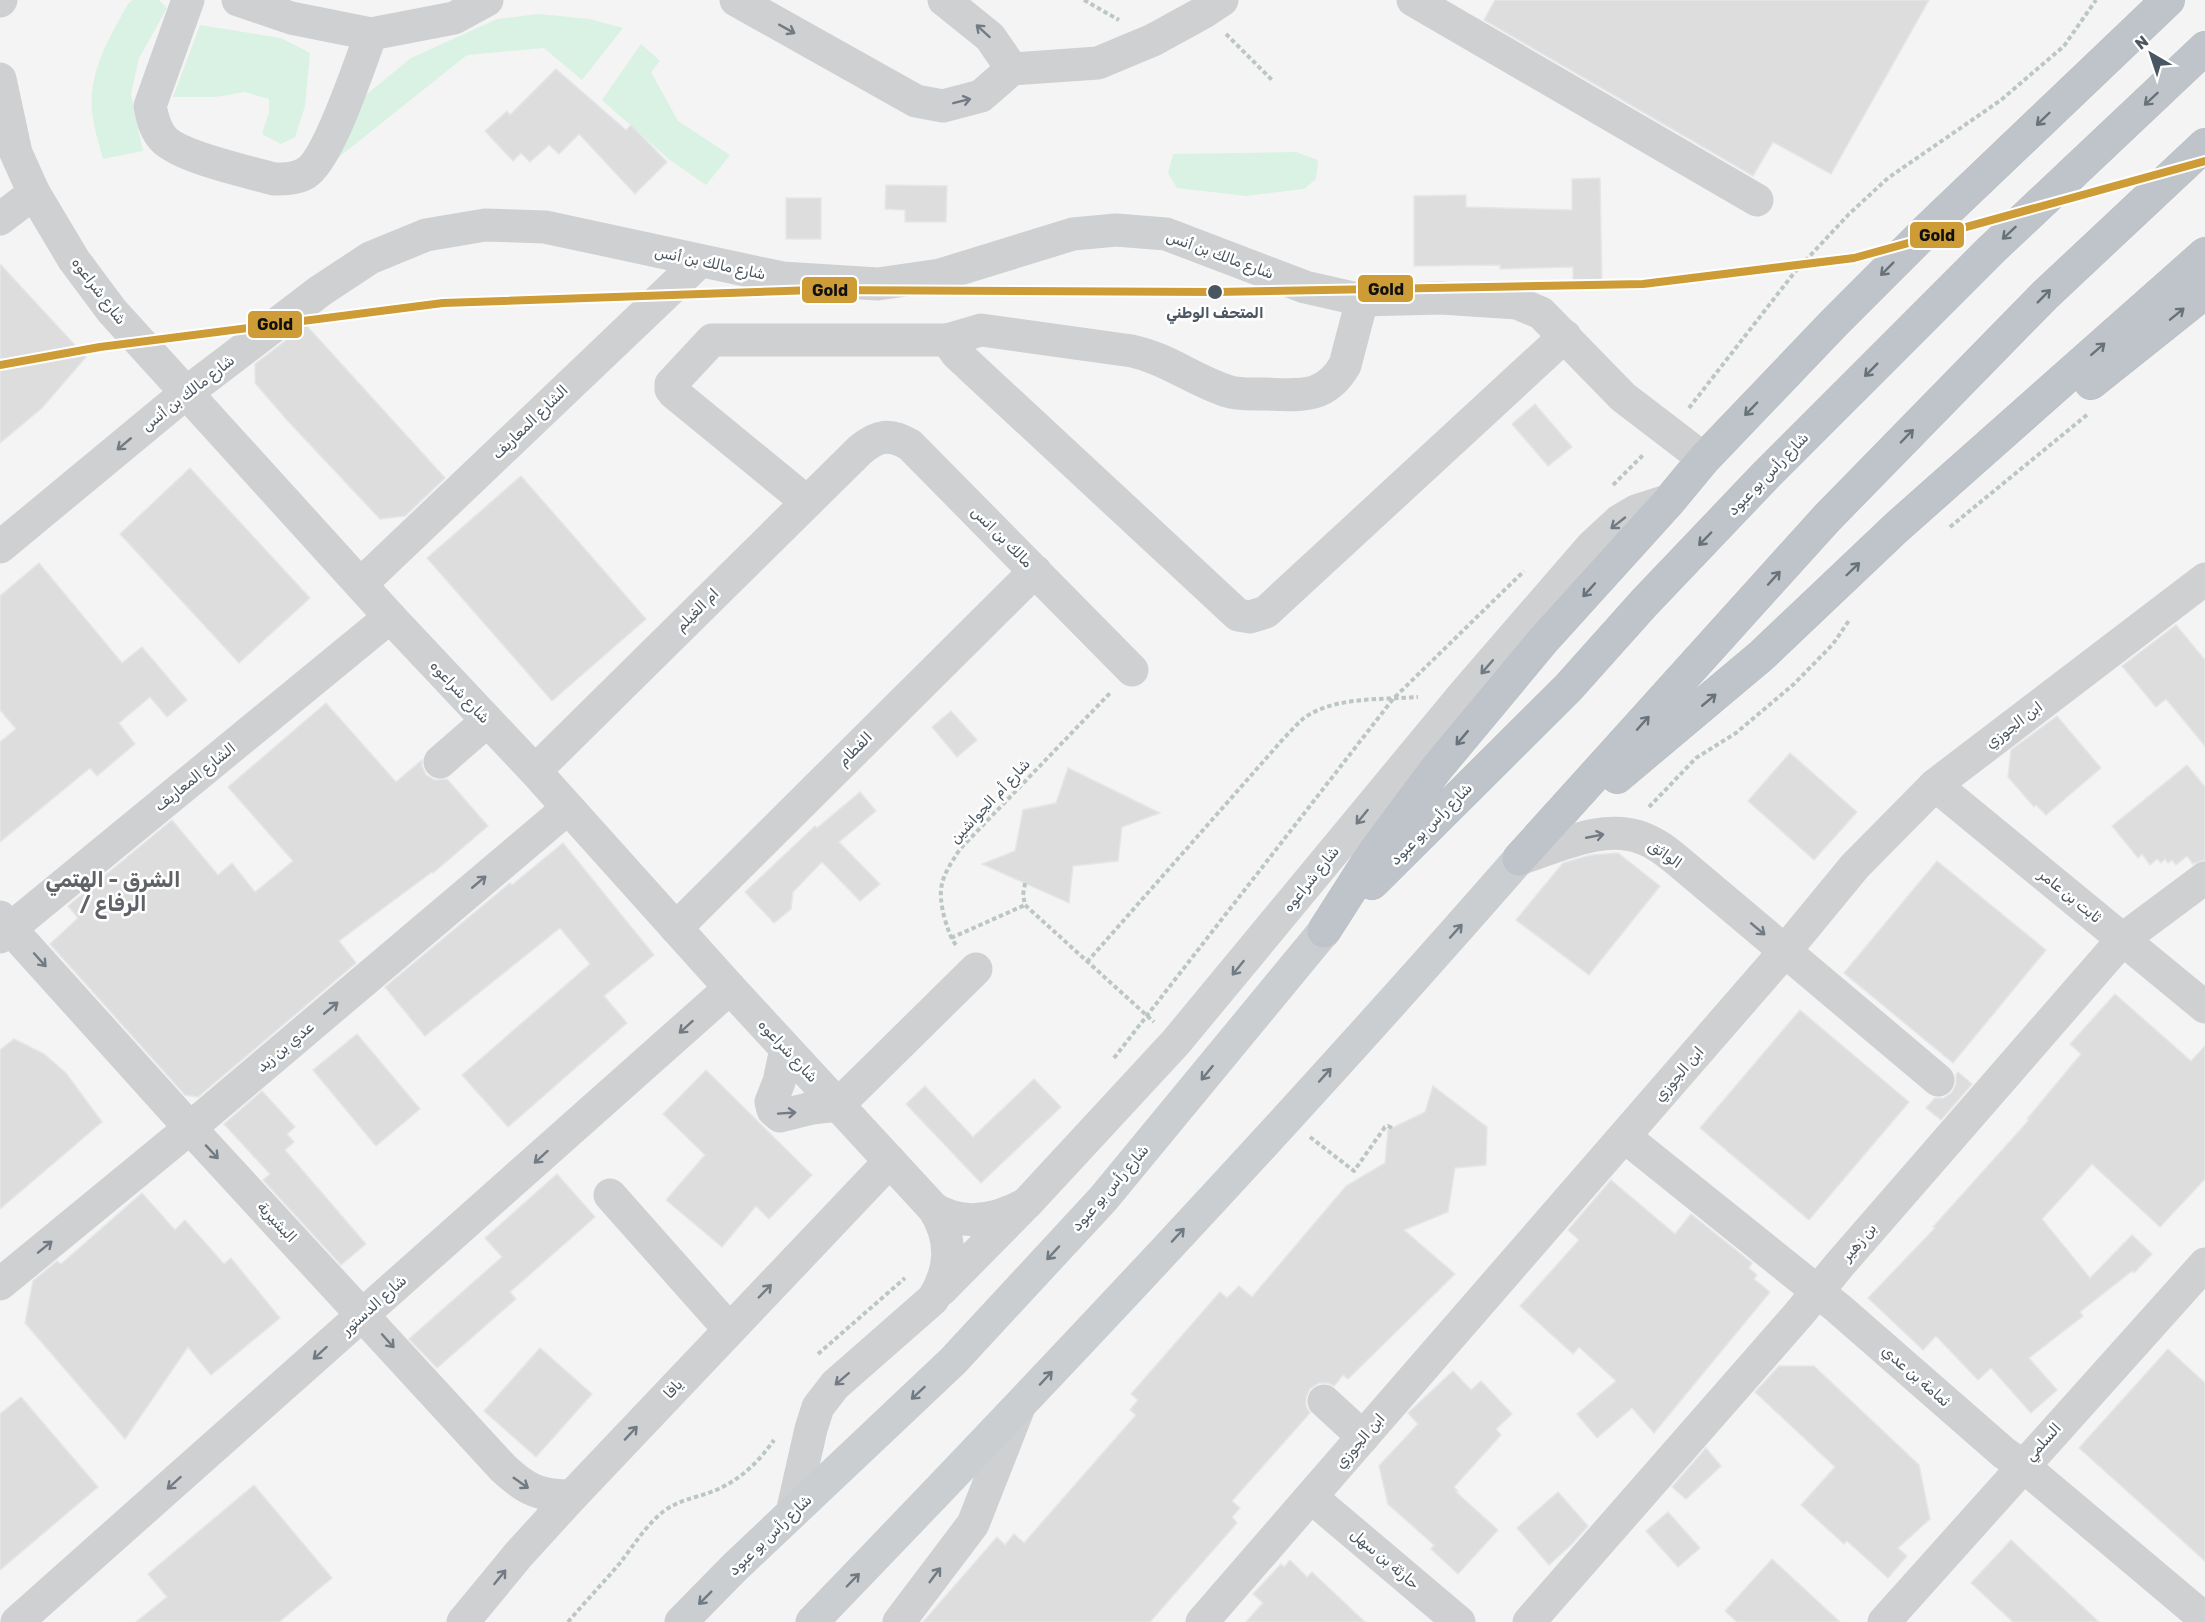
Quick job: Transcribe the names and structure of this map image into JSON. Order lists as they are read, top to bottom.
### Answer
{
  "streets": {
    "highway": ["شارع رأس بو عبود"],
    "street": [
      "شارع مالك بن أنس",
      "شارع شراعوه",
      "الشارع المعاريف",
      "مالك بن انس",
      "ام الغيلم",
      "ابن الجوزي",
      "الفطام",
      "الواثق",
      "ثابت بن عامر",
      "عدي بن زيد",
      "البشيرية",
      "بن زهير",
      "شارع الدستور",
      "ثمامة بن عدي",
      "يافا",
      "السلمي",
      "حارثة بن سهل"
    ],
    "path": ["شارع أم الجواشين"]
  },
  "crossings": [
    ["شارع مالك بن أنس", "شارع شراعوه"],
    ["شارع مالك بن أنس", "الشارع المعاريف"],
    ["شارع شراعوه", "الشارع المعاريف"],
    ["شارع شراعوه", "شارع رأس بو عبود"],
    ["شارع شراعوه", "ام الغيلم"],
    ["شارع شراعوه", "الفطام"],
    ["شارع شراعوه", "عدي بن زيد"],
    ["شارع شراعوه", "شارع الدستور"],
    ["شارع شراعوه", "يافا"],
    ["الشارع المعاريف", "البشيرية"],
    ["مالك بن انس", "ام الغيلم"],
    ["مالك بن انس", "الفطام"],
    ["مالك بن انس", "شارع أم الجواشين"],
    ["ابن الجوزي", "الواثق"],
    ["ابن الجوزي", "ثابت بن عامر"],
    ["ابن الجوزي", "ثمامة بن عدي"],
    ["ابن الجوزي", "حارثة بن سهل"],
    ["ثابت بن عامر", "بن زهير"],
    ["عدي بن زيد", "البشيرية"],
    ["البشيرية", "شارع الدستور"],
    ["البشيرية", "يافا"],
    ["بن زهير", "ثمامة بن عدي"],
    ["ثمامة بن عدي", "السلمي"]
  ],
  "one_way": [
    "الواثق",
    "عدي بن زيد",
    "البشيرية",
    "شارع الدستور",
    "يافا"
  ],
  "districts": ["الشرق - الهتمي / الرفاع"],
  "places": ["المتحف الوطني"],
  "lines": ["transit line Gold"],
  "north": "top left"
}
